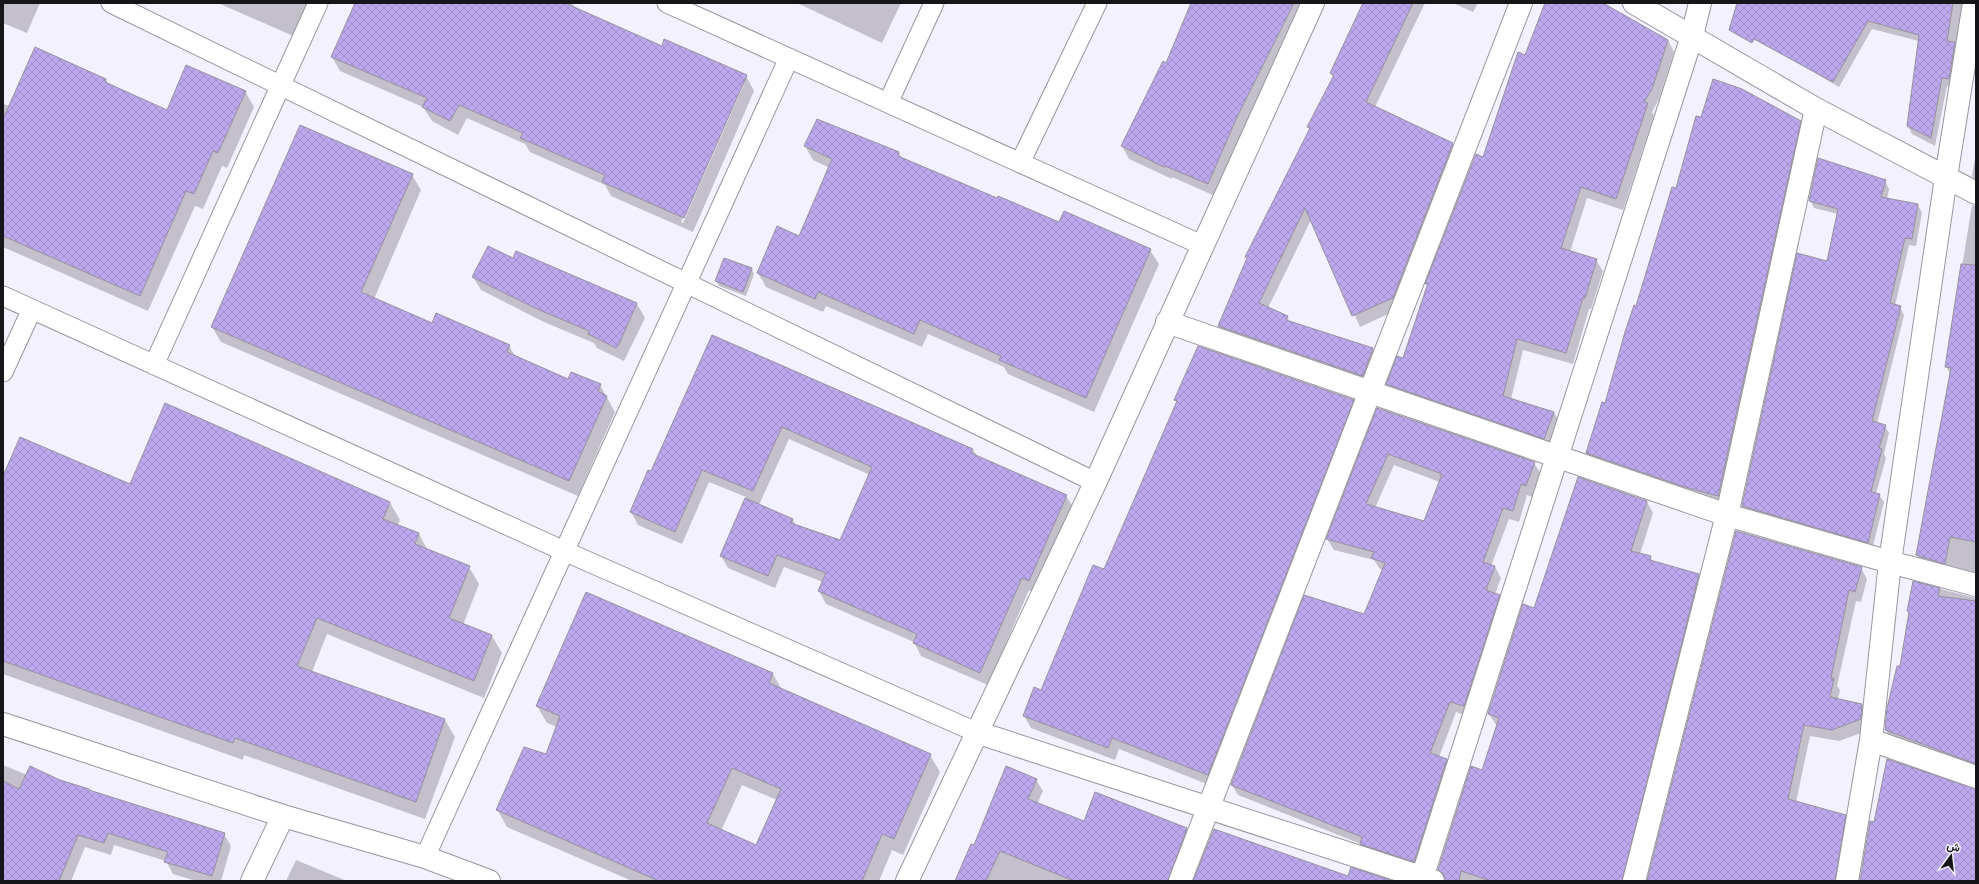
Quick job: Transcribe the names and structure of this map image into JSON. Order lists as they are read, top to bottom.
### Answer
{
  "north": "top"
}
